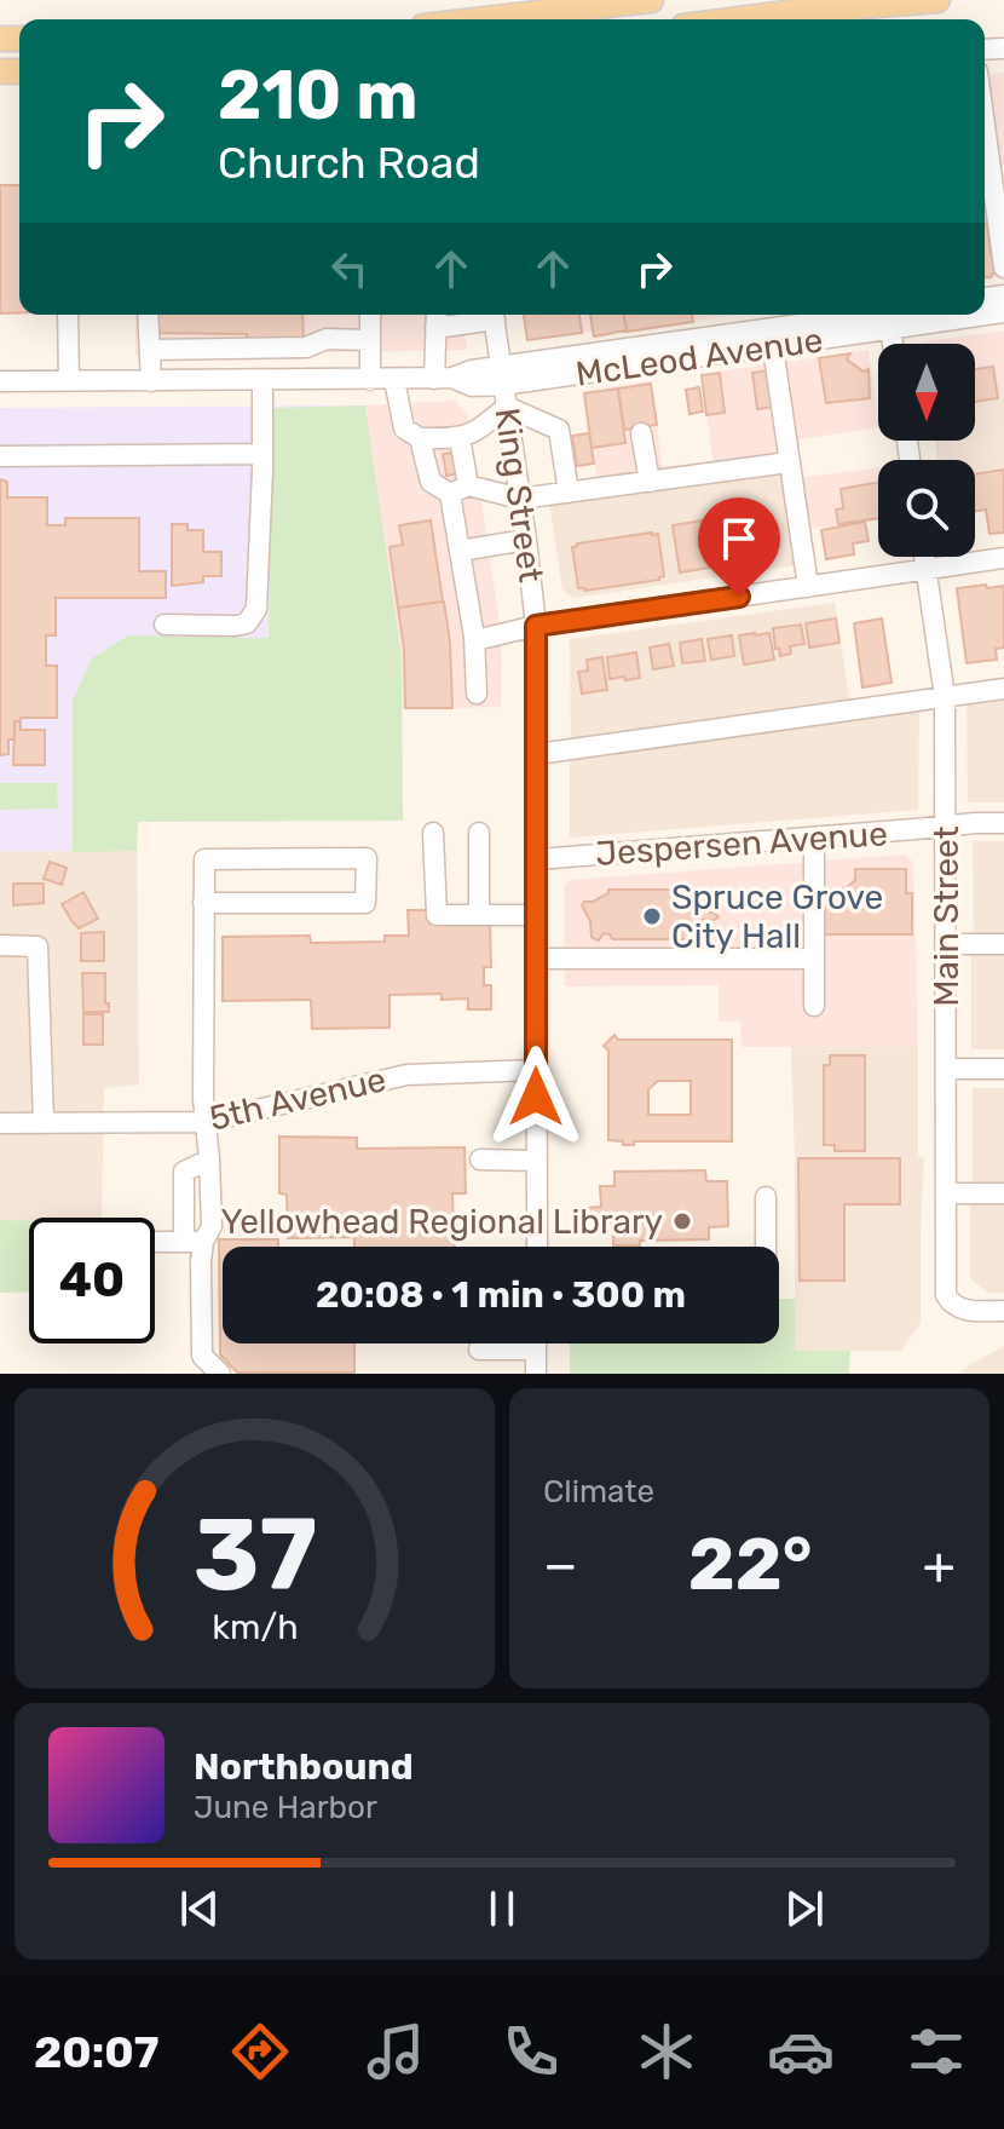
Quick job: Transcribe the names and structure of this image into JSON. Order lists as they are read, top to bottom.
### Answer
{
  "streets": {
    "street": [
      "McLeod Avenue",
      "King Street",
      "Jespersen Avenue",
      "Main Street",
      "5th Avenue"
    ]
  },
  "crossings": [
    ["McLeod Avenue", "King Street"],
    ["King Street", "Jespersen Avenue"],
    ["King Street", "5th Avenue"],
    ["Jespersen Avenue", "Main Street"]
  ],
  "places": ["Spruce Grove City Hall", "Yellowhead Regional Library"],
  "north": "bottom",
  "page": {
    "turn": ["210 m", "Church Road"],
    "limit": "40",
    "trip": "20:08 · 1 min · 300 m",
    "tile": "Climate",
    "heat": ["−", "22°", "+"],
    "song": ["Northbound", "June Harbor"],
    "tabs": "20:07",
    "gauge": ["37", "km/h"]
  }
}
